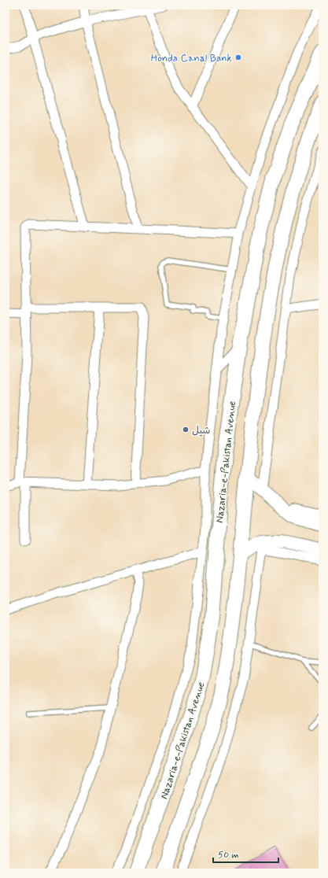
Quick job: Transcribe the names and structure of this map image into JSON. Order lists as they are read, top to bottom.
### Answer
{
  "streets": {
    "main road": ["Nazaria-e-Pakistan Avenue"]
  },
  "places": ["Honda Canal Bank", "شیل"],
  "scale_bar": "50 m"
}
